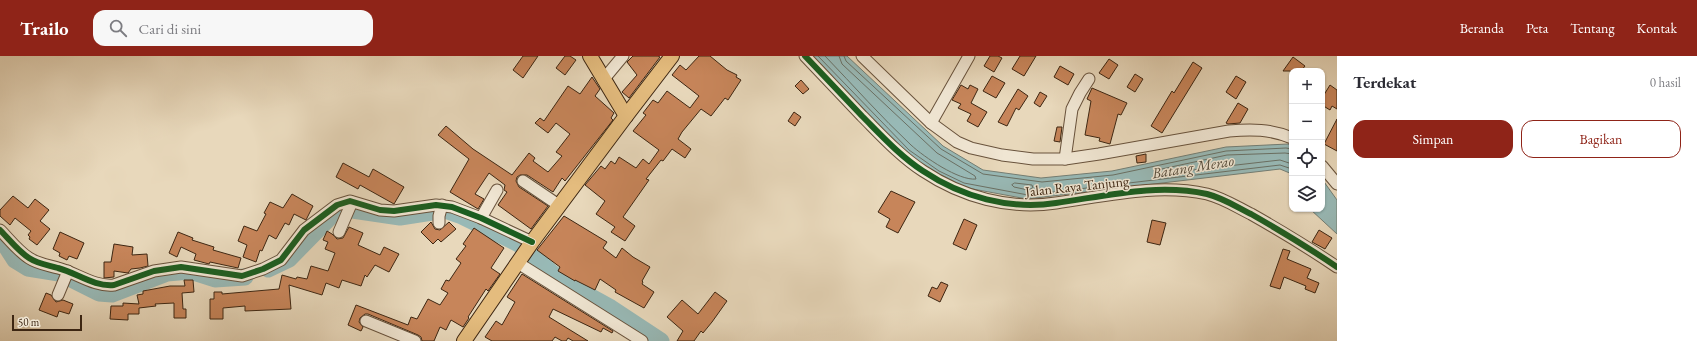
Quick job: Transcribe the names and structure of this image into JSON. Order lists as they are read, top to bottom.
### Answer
{
  "streets": {
    "street": ["Jalan Raya Tanjung"]
  },
  "water": ["Batang Merao"],
  "scale_bar": "50 m",
  "page": {
    "header": "Trailo",
    "search": "Cari di sini",
    "nav": [
      "Beranda",
      "Peta",
      "Tentang",
      "Kontak"
    ],
    "heading": ["Terdekat", "0 hasil"],
    "map_buttons": ["+", "−"],
    "buttons": ["Simpan", "Bagikan"],
    "scale": "50 m"
  }
}
